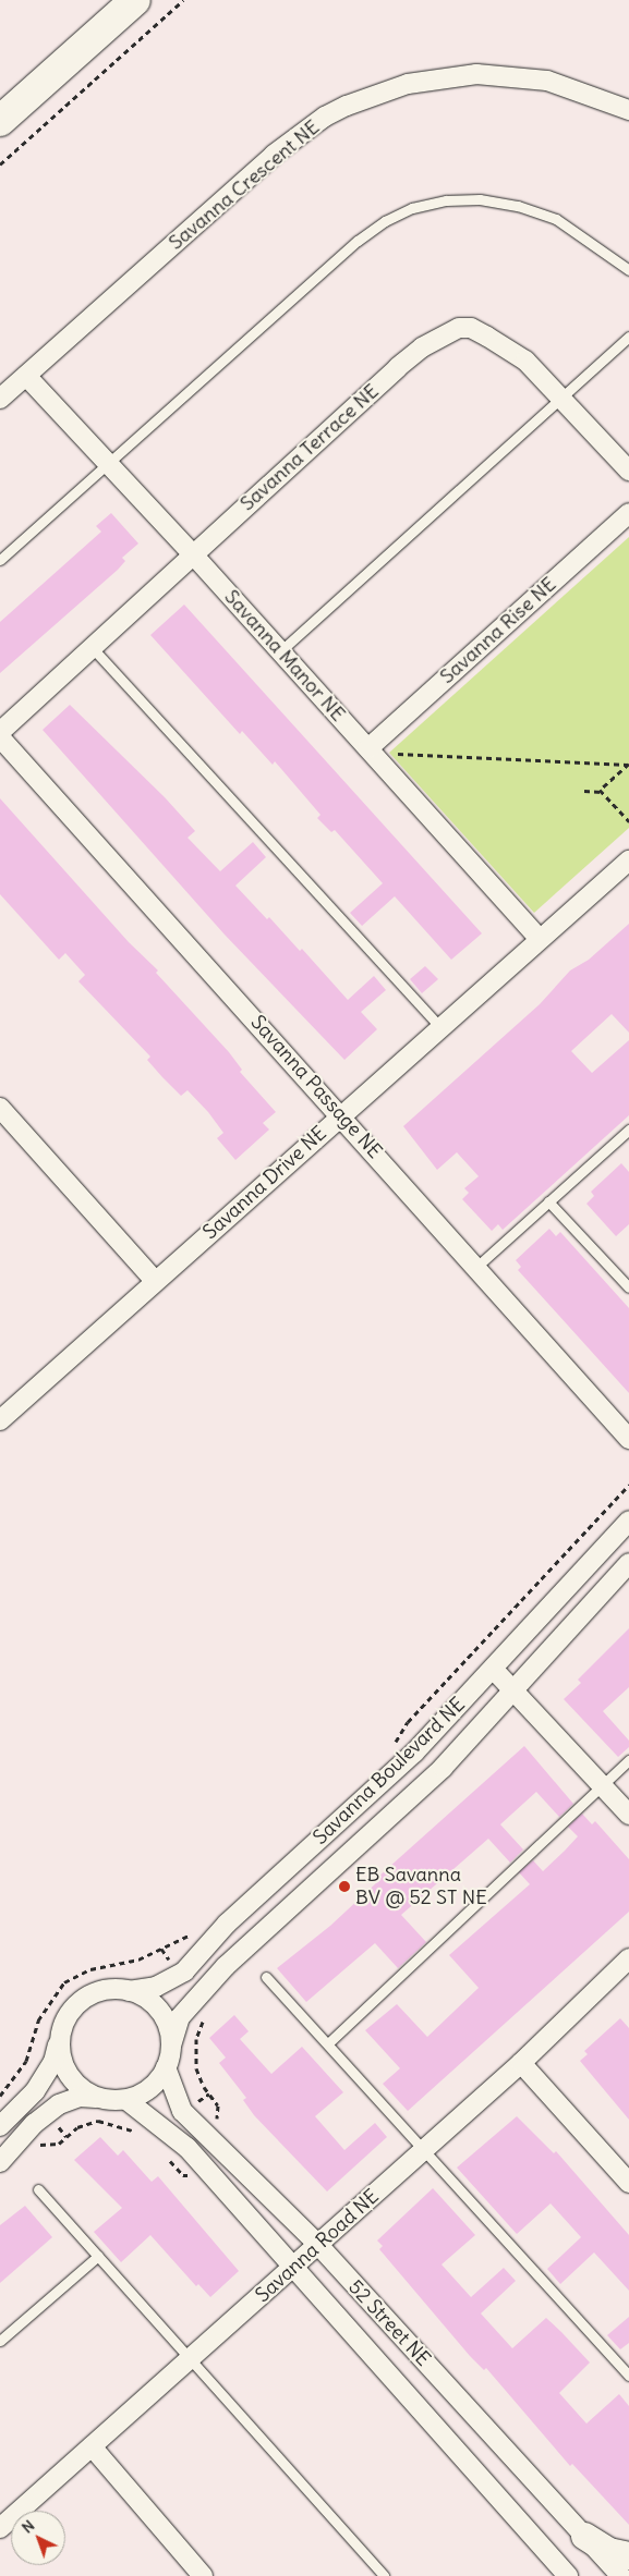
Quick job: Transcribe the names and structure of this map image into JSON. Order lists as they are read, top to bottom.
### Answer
{
  "streets": {
    "street": [
      "Savanna Crescent NE",
      "Savanna Terrace NE",
      "Savanna Rise NE",
      "Savanna Manor NE",
      "Savanna Passage NE",
      "Savanna Drive NE",
      "Savanna Boulevard NE",
      "Savanna Road NE",
      "52 Street NE"
    ]
  },
  "crossings": [
    ["Savanna Crescent NE", "Savanna Manor NE"],
    ["Savanna Terrace NE", "Savanna Manor NE"],
    ["Savanna Rise NE", "Savanna Manor NE"],
    ["Savanna Manor NE", "Savanna Drive NE"],
    ["Savanna Passage NE", "Savanna Drive NE"],
    ["Savanna Boulevard NE", "52 Street NE"],
    ["Savanna Road NE", "52 Street NE"]
  ],
  "places": ["EB Savanna BV @ 52 ST NE"],
  "north": "top left"
}
